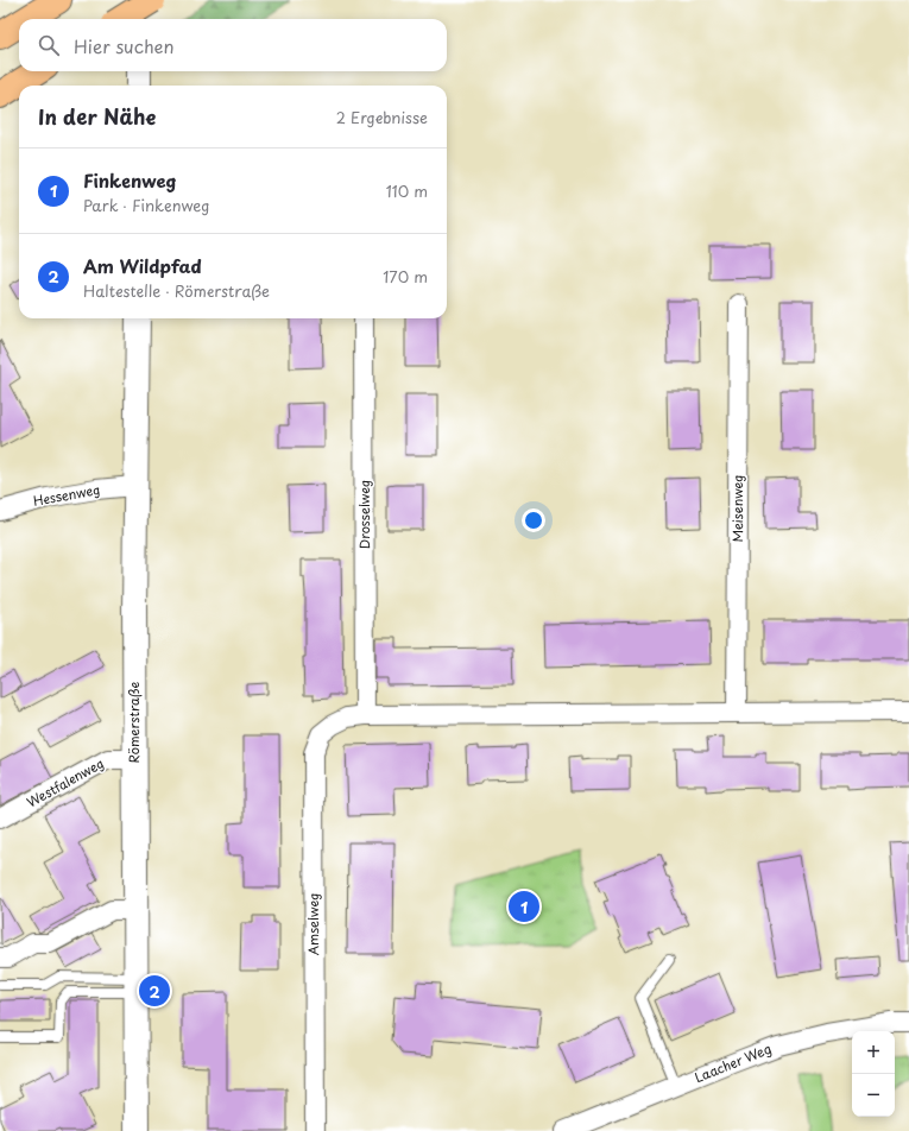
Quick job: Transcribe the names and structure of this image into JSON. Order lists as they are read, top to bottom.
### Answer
{
  "streets": {
    "street": [
      "Hessenweg",
      "Meisenweg",
      "Drosselweg",
      "Römerstraße",
      "Westfalenweg",
      "Amselweg",
      "Laacher Weg"
    ]
  },
  "crossings": [
    ["Hessenweg", "Römerstraße"],
    ["Drosselweg", "Amselweg"],
    ["Römerstraße", "Westfalenweg"]
  ],
  "page": {
    "search": "Hier suchen",
    "heading": ["In der Nähe", "2 Ergebnisse"],
    "list": [
      {
        "mark": "1",
        "name": "Finkenweg",
        "note": "Park · Finkenweg",
        "value": "110 m"
      },
      {
        "mark": "2",
        "name": "Am Wildpfad",
        "note": "Haltestelle · Römerstraße",
        "value": "170 m"
      }
    ],
    "pins": ["1", "2"],
    "map_buttons": ["+", "−"]
  }
}
